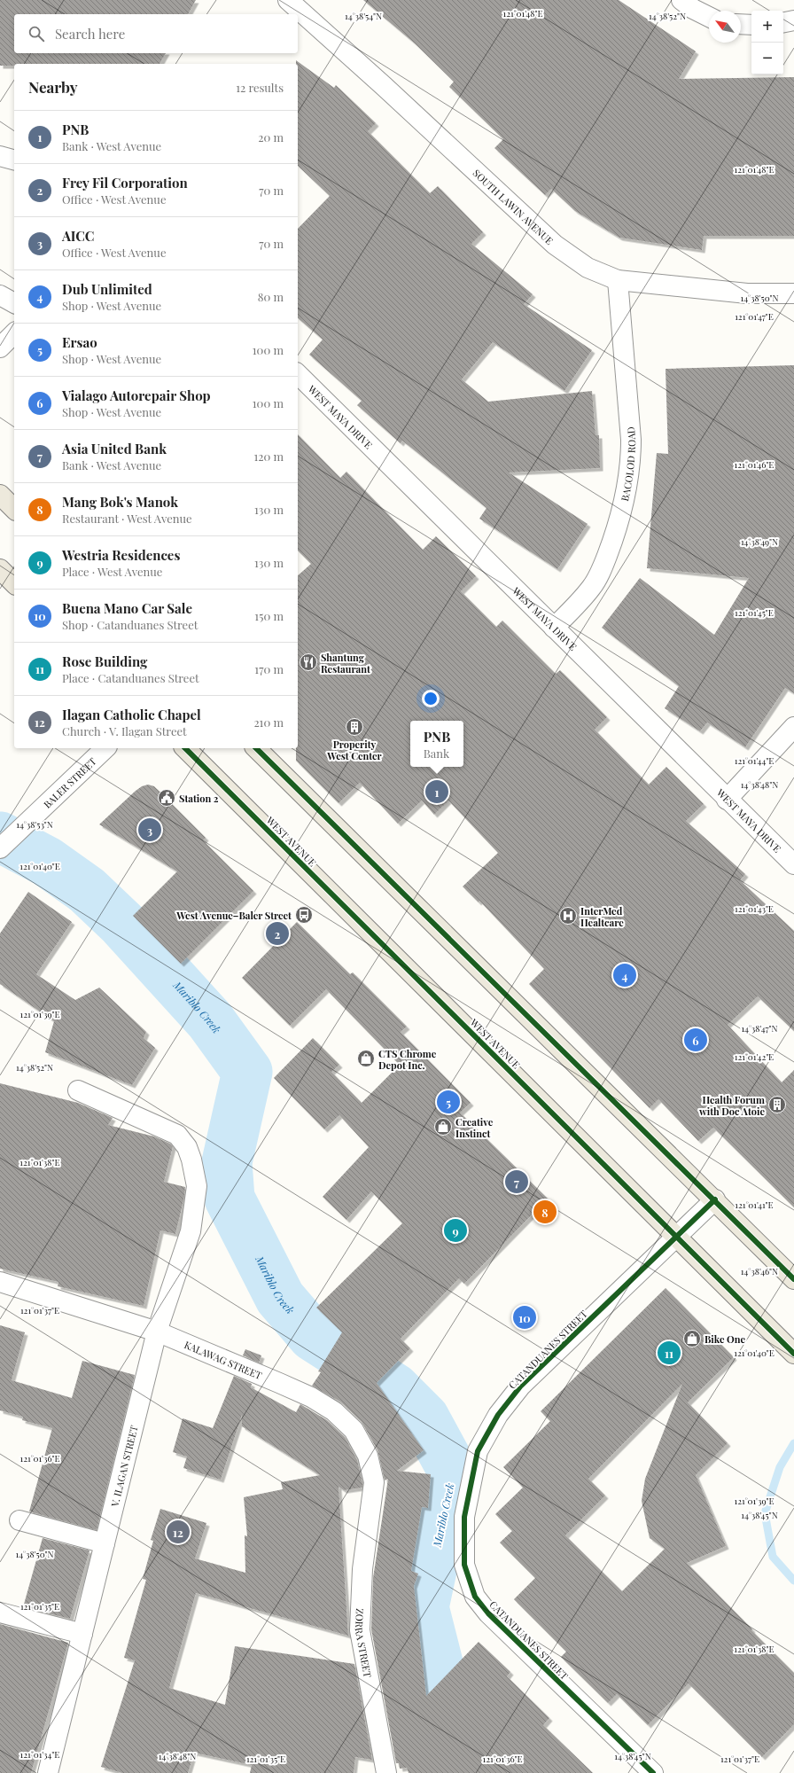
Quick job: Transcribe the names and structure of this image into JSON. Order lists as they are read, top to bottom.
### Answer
{
  "streets": {
    "main road": ["WEST AVENUE"],
    "street": [
      "SOUTH LAWIN AVENUE",
      "WEST MAYA DRIVE",
      "BACOLOD ROAD",
      "BALER STREET",
      "CATANDUANES STREET",
      "KALAWAG STREET",
      "V. ILAGAN STREET",
      "ZORRA STREET"
    ]
  },
  "crossings": [
    ["SOUTH LAWIN AVENUE", "BACOLOD ROAD"],
    ["WEST MAYA DRIVE", "BACOLOD ROAD"],
    ["WEST AVENUE", "CATANDUANES STREET"],
    ["KALAWAG STREET", "V. ILAGAN STREET"],
    ["KALAWAG STREET", "ZORRA STREET"]
  ],
  "water": ["Mariblo Creek"],
  "places": {
    "restaurant": ["Shantung Restaurant"],
    "building": ["Properity West Center", "Health Forum with Doc Atoie"],
    "public building": ["Station 2"],
    "bus stop": ["West Avenue–Baler Street"],
    "hospital": ["InterMed Healtcare"],
    "shop": ["CTS Chrome Depot Inc.", "Creative Instinct", "Bike One"]
  },
  "north": "top left",
  "page": {
    "map_buttons": ["+", "−"],
    "search": "Search here",
    "heading": ["Nearby", "12 results"],
    "list": [
      {
        "mark": "1",
        "name": "PNB",
        "note": "Bank · West Avenue",
        "value": "20 m"
      },
      {
        "mark": "2",
        "name": "Frey Fil Corporation",
        "note": "Office · West Avenue",
        "value": "70 m"
      },
      {
        "mark": "3",
        "name": "AICC",
        "note": "Office · West Avenue",
        "value": "70 m"
      },
      {
        "mark": "4",
        "name": "Dub Unlimited",
        "note": "Shop · West Avenue",
        "value": "80 m"
      },
      {
        "mark": "5",
        "name": "Ersao",
        "note": "Shop · West Avenue",
        "value": "100 m"
      },
      {
        "mark": "6",
        "name": "Vialago Autorepair Shop",
        "note": "Shop · West Avenue",
        "value": "100 m"
      },
      {
        "mark": "7",
        "name": "Asia United Bank",
        "note": "Bank · West Avenue",
        "value": "120 m"
      },
      {
        "mark": "8",
        "name": "Mang Bok's Manok",
        "note": "Restaurant · West Avenue",
        "value": "130 m"
      },
      {
        "mark": "9",
        "name": "Westria Residences",
        "note": "Place · West Avenue",
        "value": "130 m"
      },
      {
        "mark": "10",
        "name": "Buena Mano Car Sale",
        "note": "Shop · Catanduanes Street",
        "value": "150 m"
      },
      {
        "mark": "11",
        "name": "Rose Building",
        "note": "Place · Catanduanes Street",
        "value": "170 m"
      },
      {
        "mark": "12",
        "name": "Ilagan Catholic Chapel",
        "note": "Church · V. Ilagan Street",
        "value": "210 m"
      }
    ],
    "popup": ["PNB", "Bank"],
    "pins": [
      "1",
      "3",
      "2",
      "4",
      "6",
      "5",
      "7",
      "8",
      "9",
      "10",
      "11",
      "12"
    ]
  },
  "coordinates": [
    "121°01'48\"E",
    "14°38'54\"N",
    "14°38'52\"N",
    "14°38'50\"N",
    "121°01'47\"E",
    "121°01'46\"E",
    "14°38'49\"N",
    "121°01'45\"E",
    "121°01'44\"E",
    "14°38'48\"N",
    "14°38'53\"N",
    "121°01'40\"E",
    "121°01'43\"E",
    "121°01'39\"E",
    "14°38'47\"N",
    "121°01'42\"E",
    "121°01'38\"E",
    "121°01'41\"E",
    "14°38'46\"N",
    "121°01'37\"E",
    "121°01'36\"E",
    "14°38'45\"N",
    "121°01'35\"E",
    "121°01'34\"E"
  ]
}
